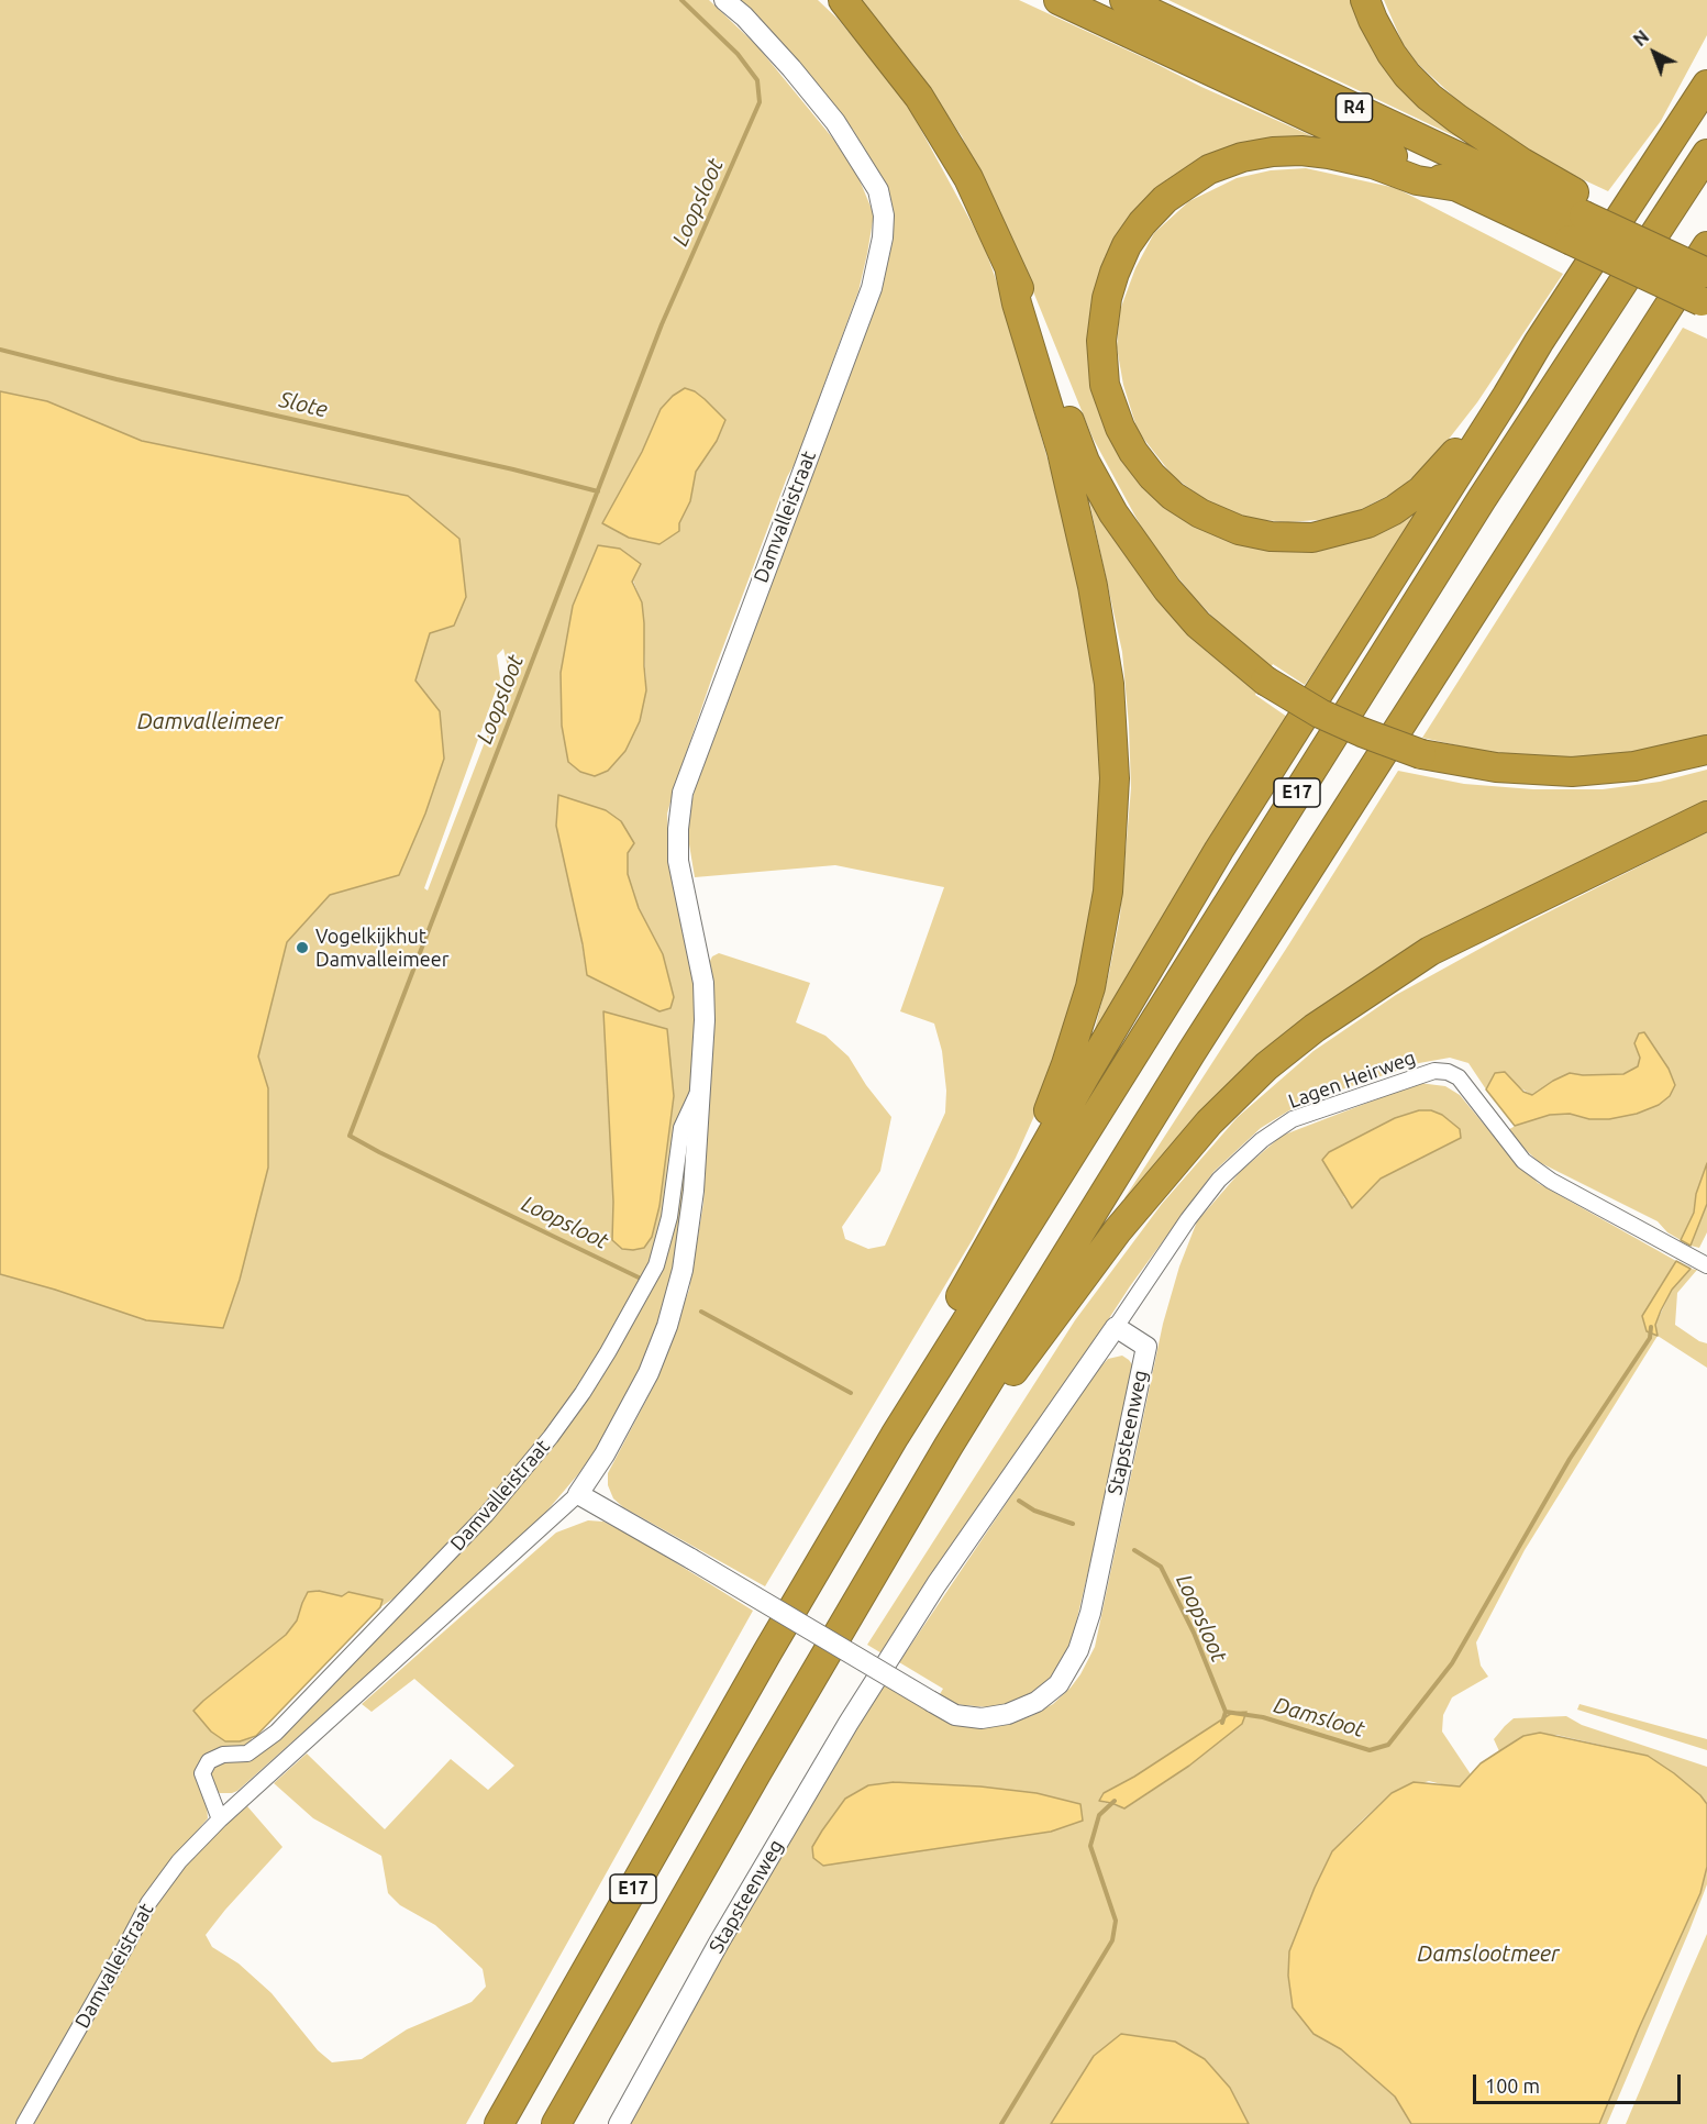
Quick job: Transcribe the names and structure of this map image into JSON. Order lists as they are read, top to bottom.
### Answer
{
  "streets": {
    "highway": ["R4", "E17"],
    "street": ["Damvalleistraat", "Lagen Heirweg", "Stapsteenweg"]
  },
  "crossings": [
    ["Damvalleistraat", "Stapsteenweg"],
    ["Lagen Heirweg", "Stapsteenweg"]
  ],
  "water": [
    "Loopsloot",
    "Slote",
    "Damvalleimeer",
    "Damsloot",
    "Damslootmeer"
  ],
  "places": ["Vogelkijkhut Damvalleimeer"],
  "scale_bar": "100 m",
  "north": "top left"
}
